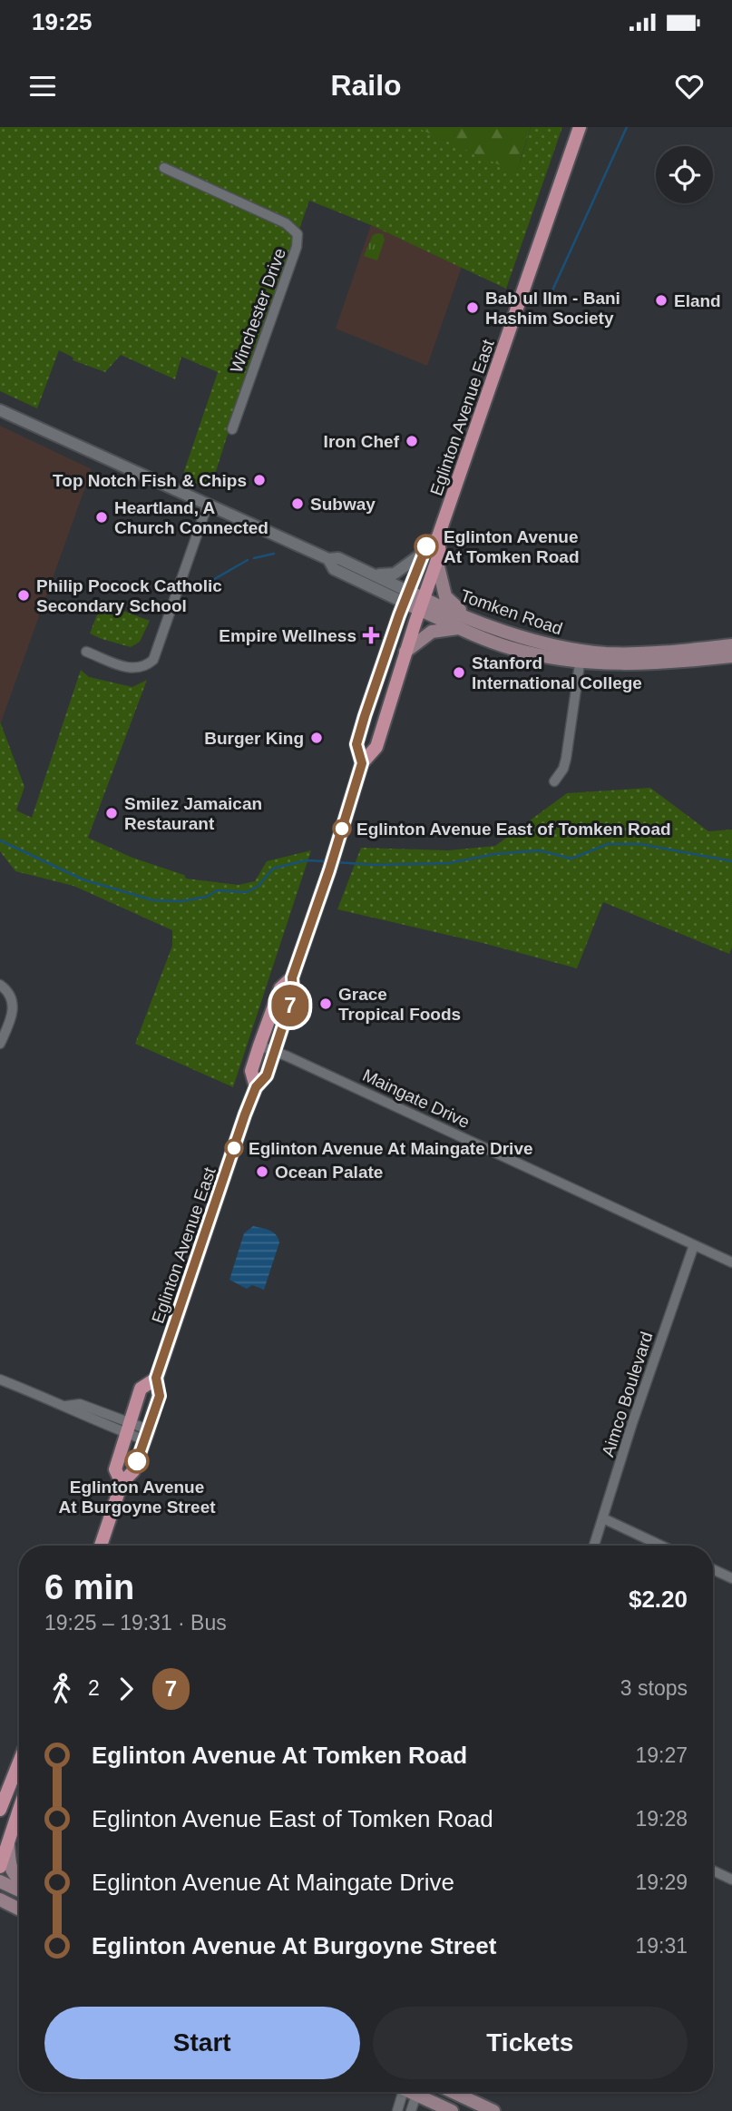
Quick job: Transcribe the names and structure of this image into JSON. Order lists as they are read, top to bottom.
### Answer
{
  "streets": {
    "main road": ["Eglinton Avenue East", "Tomken Road"],
    "street": ["Winchester Drive", "Maingate Drive", "Aimco Boulevard"]
  },
  "crossings": [
    ["Eglinton Avenue East", "Tomken Road"],
    ["Eglinton Avenue East", "Maingate Drive"],
    ["Maingate Drive", "Aimco Boulevard"]
  ],
  "places": {
    "other": [
      "Eland",
      "Bab ul Ilm - Bani Hashim Society",
      "Iron Chef",
      "Top Notch Fish & Chips",
      "Subway",
      "Heartland, A Church Connected",
      "Eglinton Avenue At Tomken Road",
      "Philip Pocock Catholic Secondary School",
      "Stanford International College",
      "Burger King",
      "Smilez Jamaican Restaurant",
      "Eglinton Avenue East of Tomken Road",
      "Grace Tropical Foods",
      "Eglinton Avenue At Maingate Drive",
      "Ocean Palate",
      "Eglinton Avenue At Burgoyne Street"
    ],
    "health": ["Empire Wellness"]
  },
  "lines": ["bus line 7"],
  "page": {
    "status": "19:25",
    "header": "Railo",
    "on_map": "7",
    "heading": ["6 min", "19:25 – 19:31 · Bus", "$2.20"],
    "legs": ["2", "7", "3 stops"],
    "list": [
      {
        "name": "Eglinton Avenue At Tomken Road",
        "value": "19:27"
      },
      {
        "name": "Eglinton Avenue East of Tomken Road",
        "value": "19:28"
      },
      {
        "name": "Eglinton Avenue At Maingate Drive",
        "value": "19:29"
      },
      {
        "name": "Eglinton Avenue At Burgoyne Street",
        "value": "19:31"
      }
    ],
    "buttons": ["Start", "Tickets"]
  }
}
